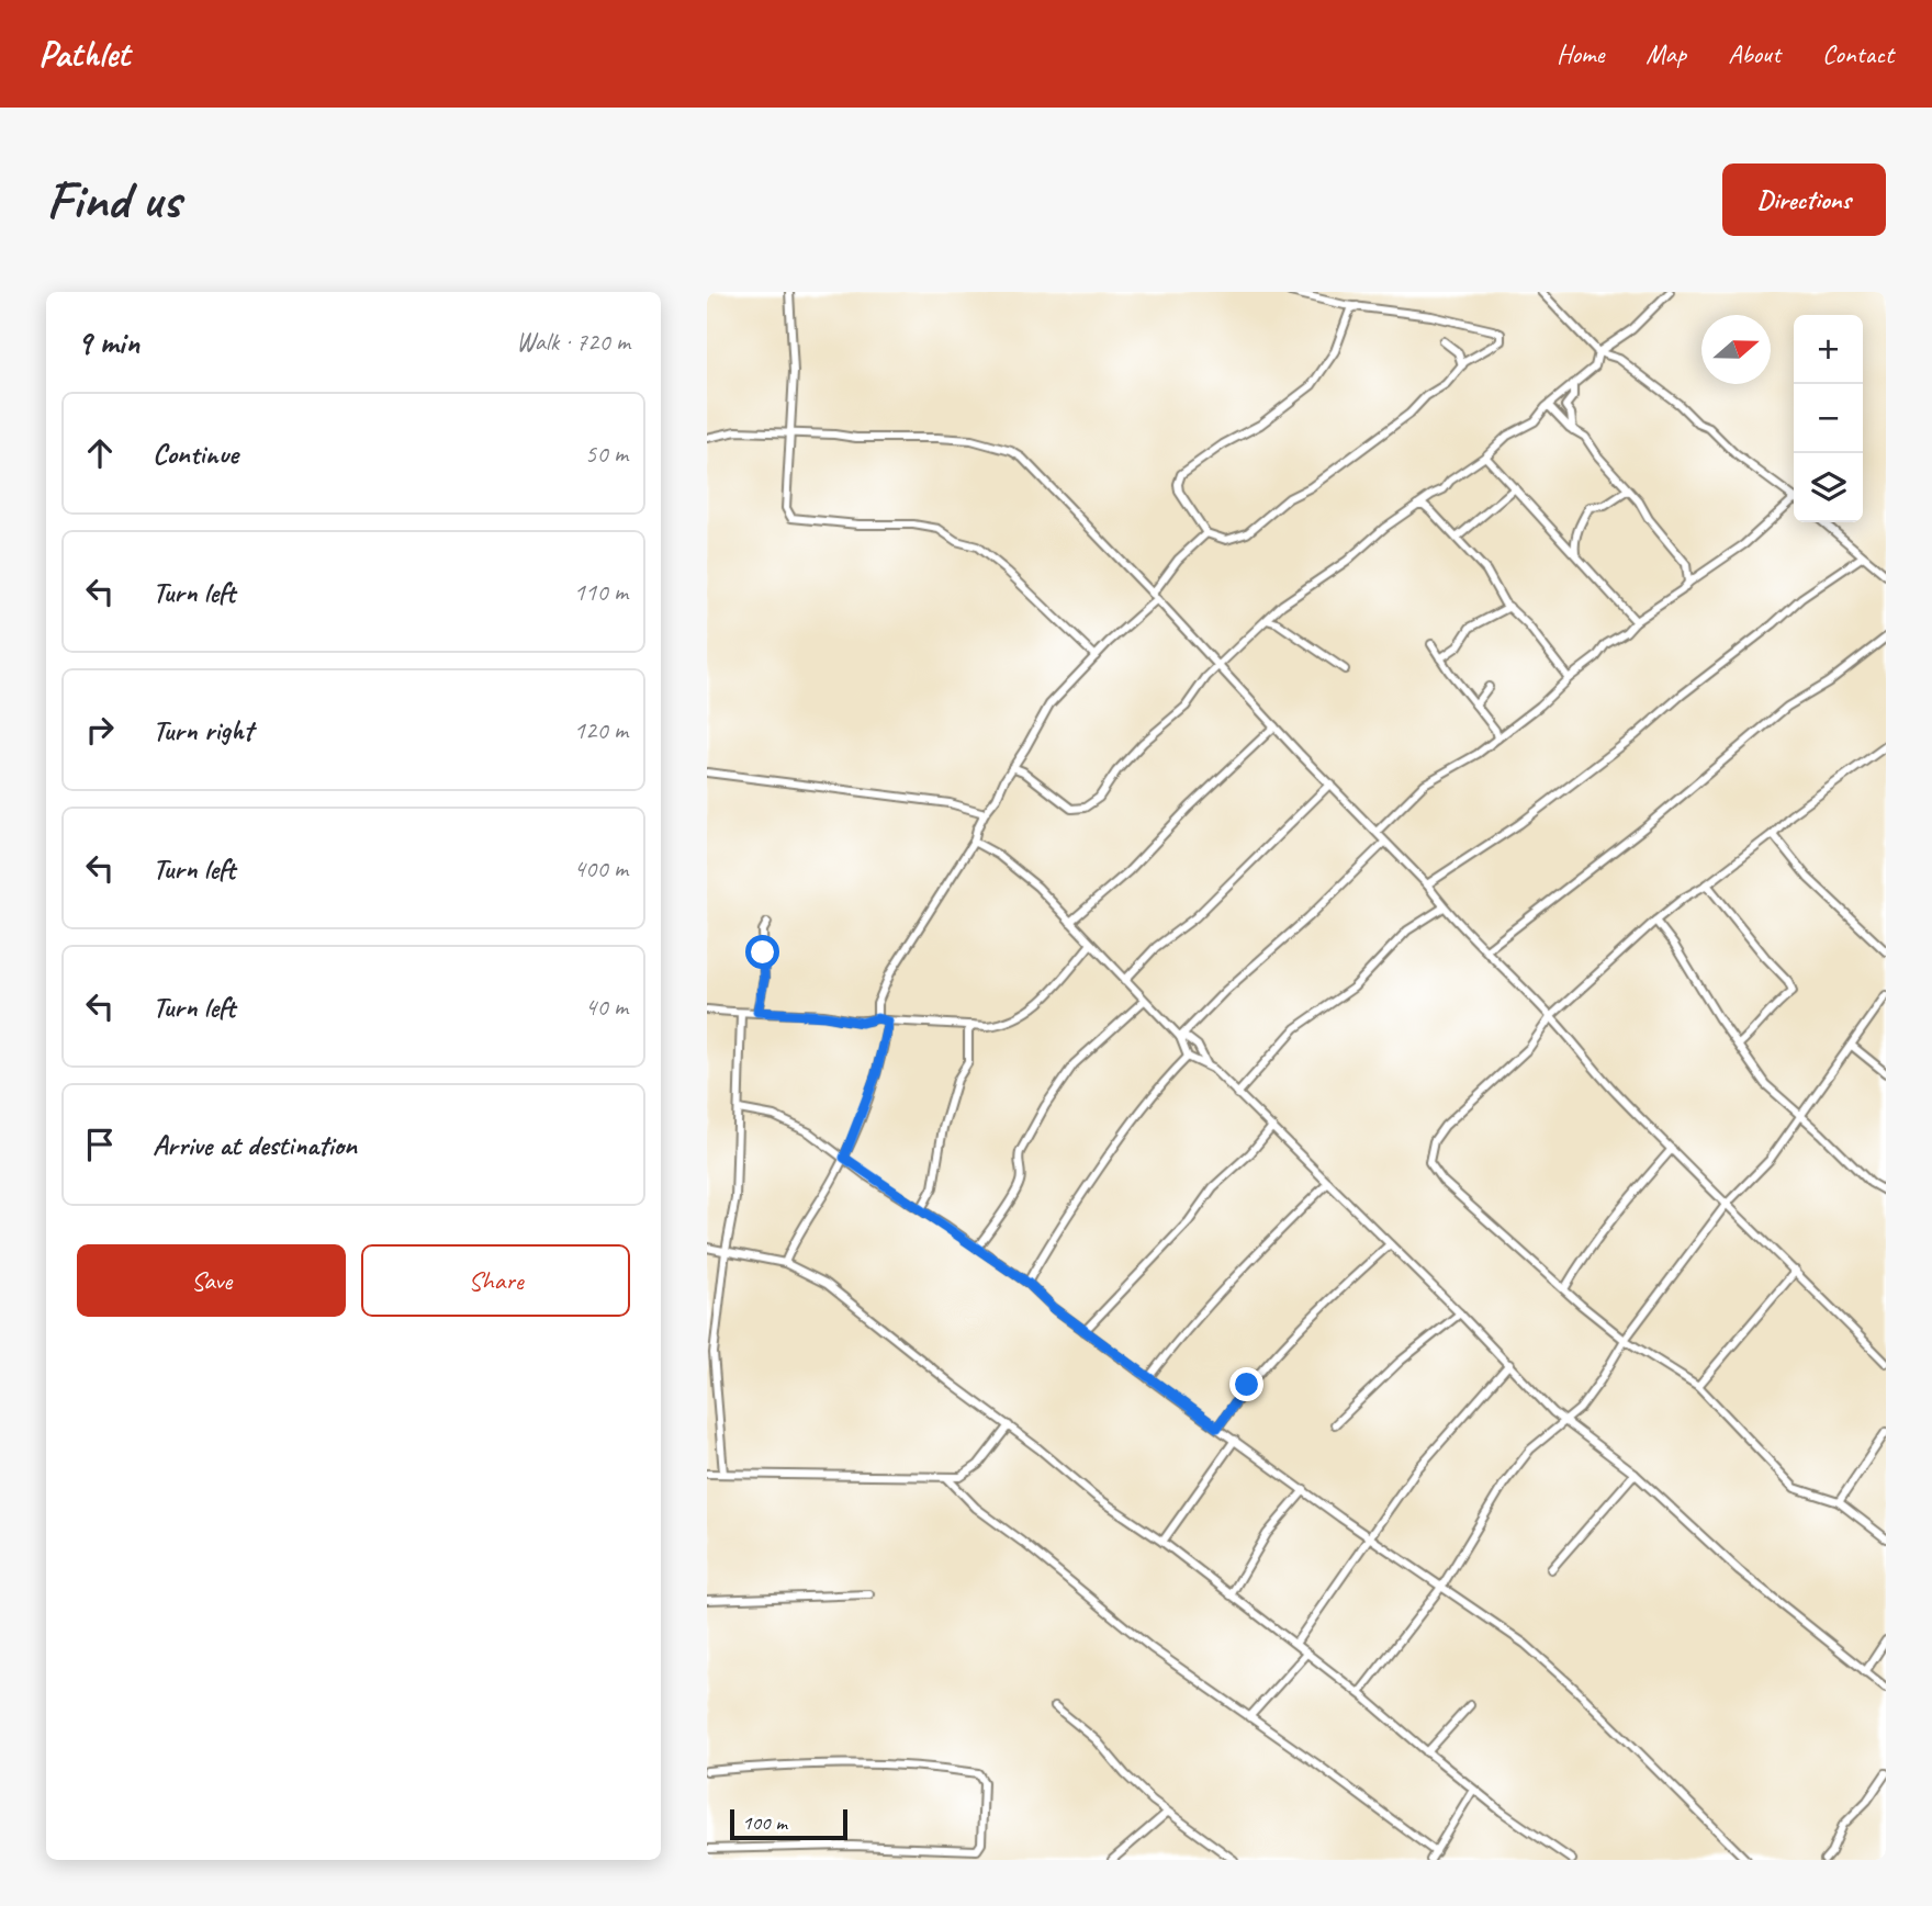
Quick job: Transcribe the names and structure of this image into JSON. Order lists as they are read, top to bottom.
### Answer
{
  "scale_bar": "100 m",
  "north": "right",
  "page": {
    "header": "Pathlet",
    "nav": [
      "Home",
      "Map",
      "About",
      "Contact"
    ],
    "buttons": [
      "Directions",
      ["Save", "Share"]
    ],
    "title": "Find us",
    "heading": ["9 min", "Walk · 720 m"],
    "map_buttons": ["+", "−"],
    "list": [
      ["Continue", "50 m"],
      ["Turn left", "110 m"],
      ["Turn right", "120 m"],
      ["Turn left", "400 m"],
      ["Turn left", "40 m"],
      "Arrive at destination"
    ],
    "scale": "100 m"
  }
}
